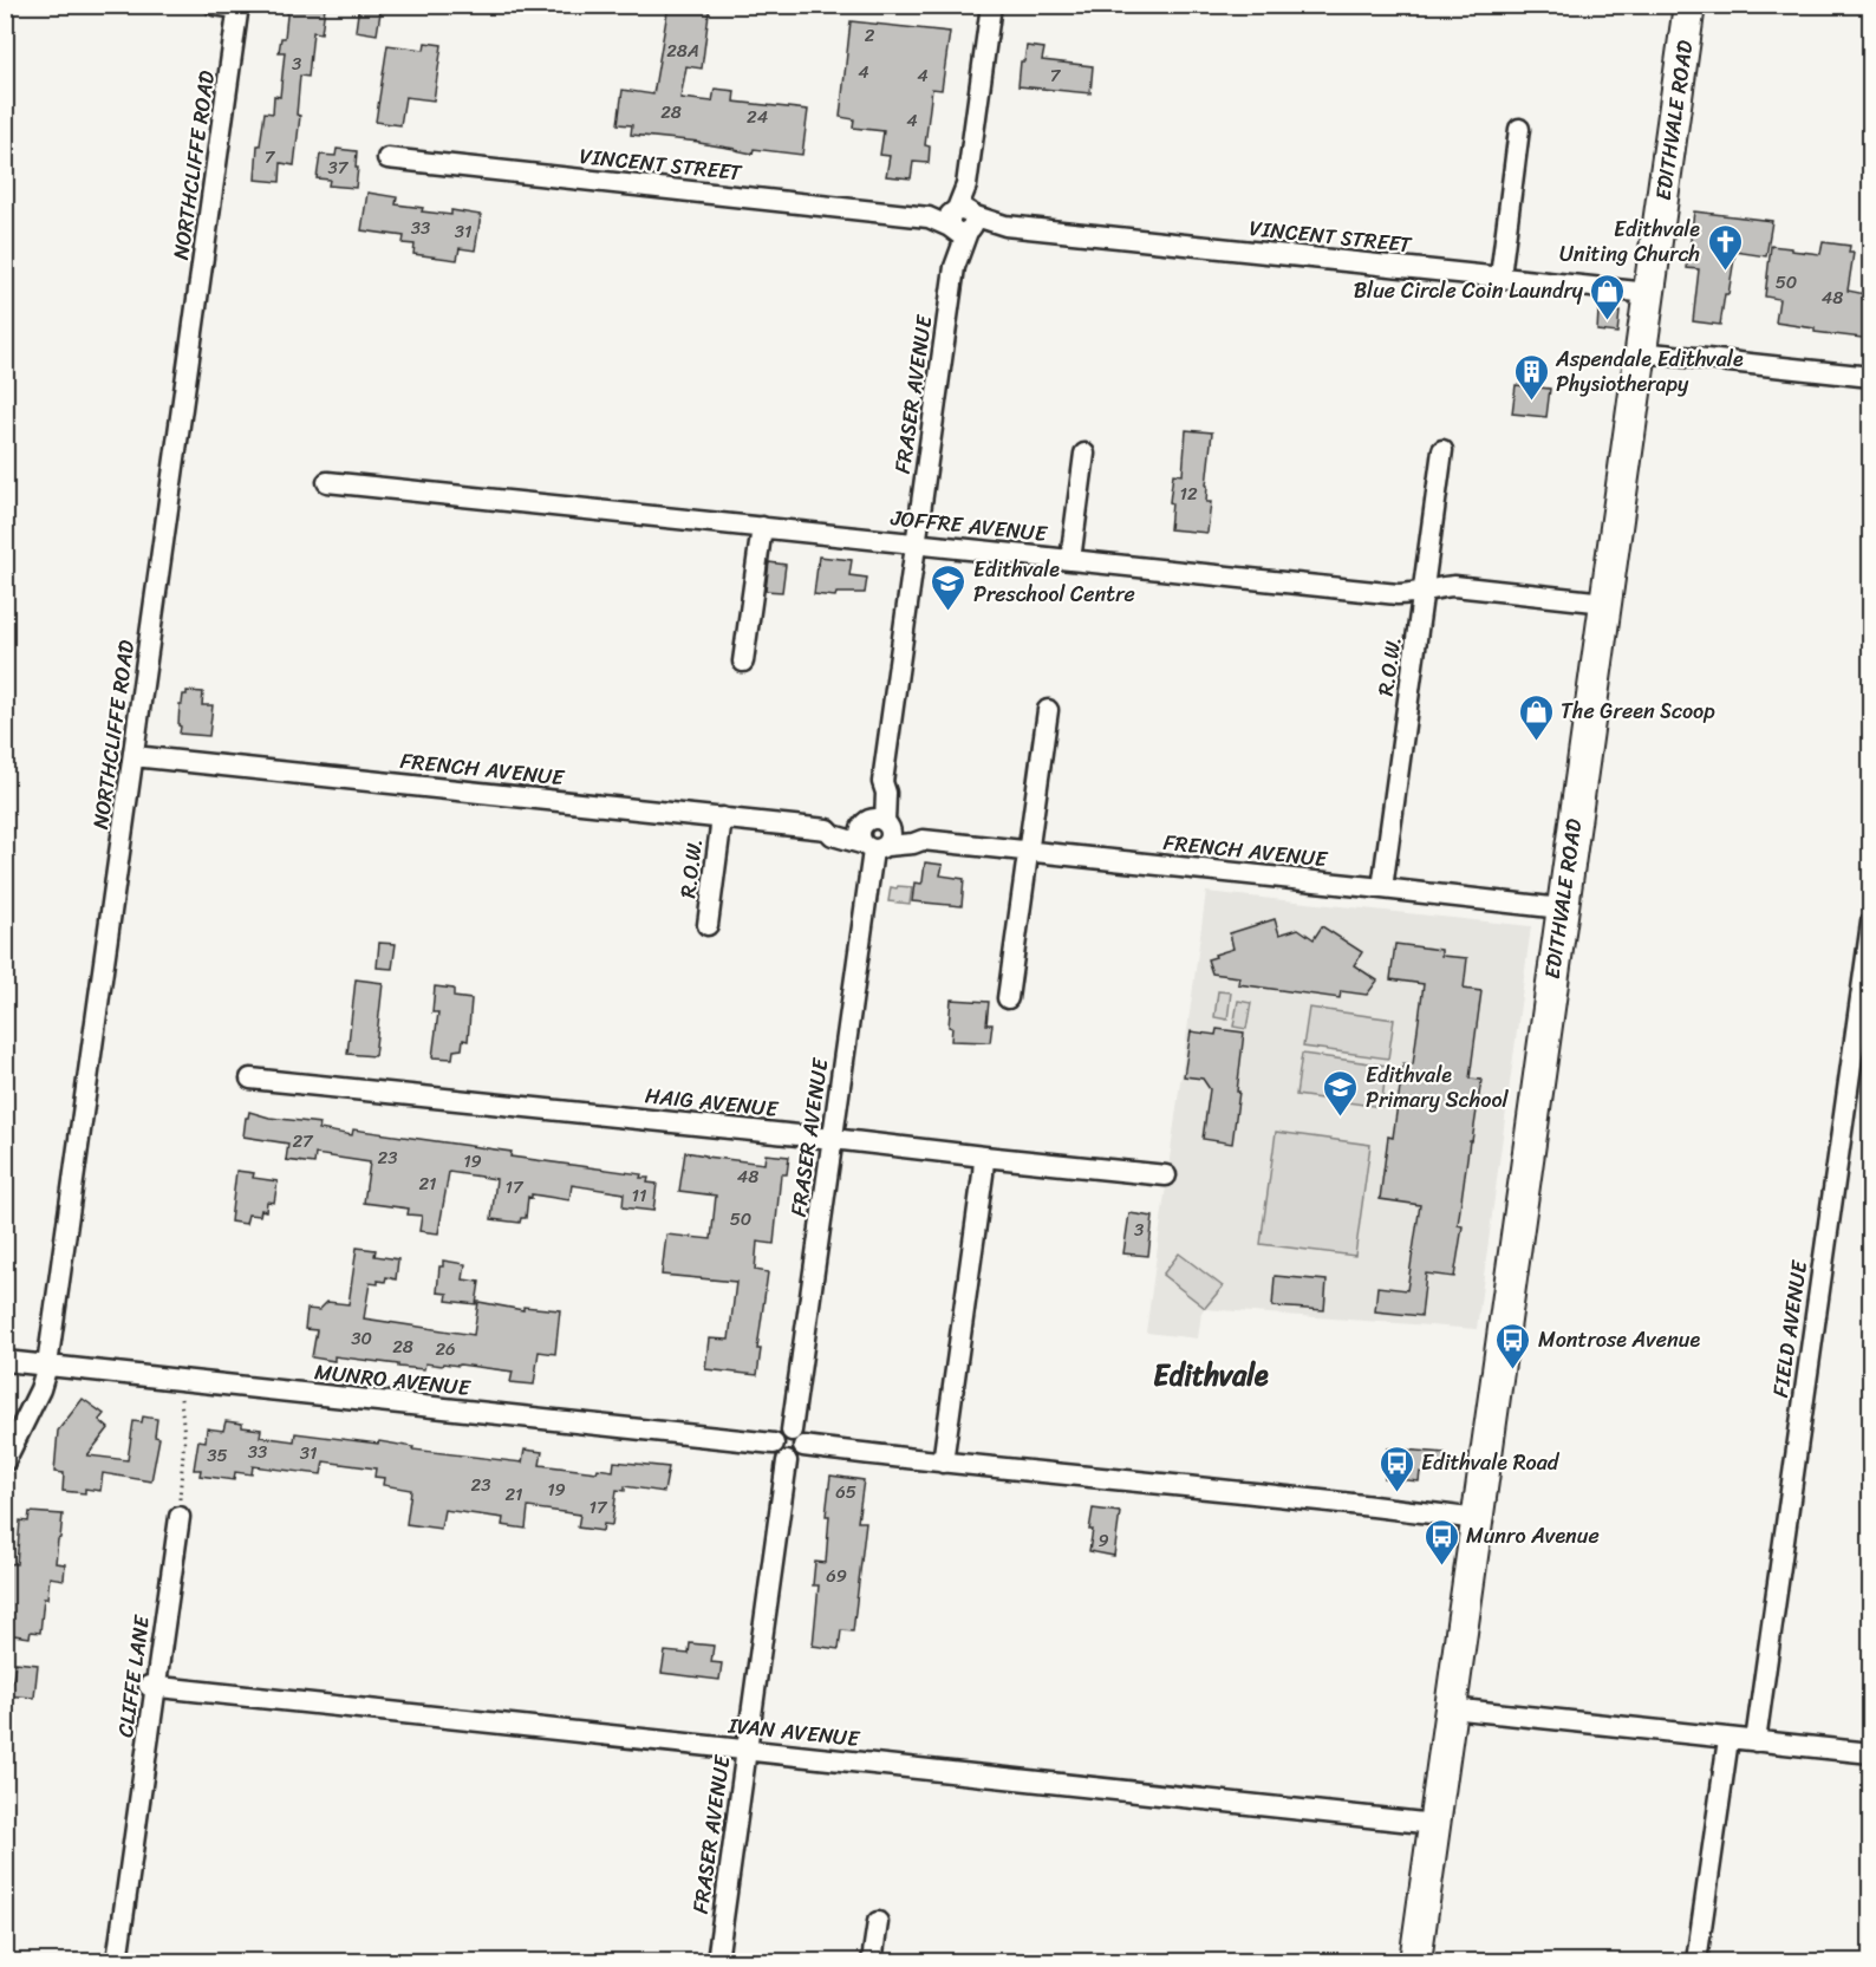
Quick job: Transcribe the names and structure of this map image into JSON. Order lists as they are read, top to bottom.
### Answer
{
  "streets": {
    "highway": ["EDITHVALE ROAD"],
    "street": [
      "VINCENT STREET",
      "NORTHCLIFFE ROAD",
      "FRASER AVENUE",
      "JOFFRE AVENUE",
      "R.O.W.",
      "FRENCH AVENUE",
      "HAIG AVENUE",
      "FIELD AVENUE",
      "MUNRO AVENUE",
      "CLIFFE LANE",
      "IVAN AVENUE"
    ]
  },
  "crossings": [
    ["EDITHVALE ROAD", "VINCENT STREET"],
    ["EDITHVALE ROAD", "JOFFRE AVENUE"],
    ["EDITHVALE ROAD", "FRENCH AVENUE"],
    ["EDITHVALE ROAD", "IVAN AVENUE"],
    ["VINCENT STREET", "FRASER AVENUE"],
    ["NORTHCLIFFE ROAD", "FRENCH AVENUE"],
    ["NORTHCLIFFE ROAD", "MUNRO AVENUE"],
    ["FRASER AVENUE", "JOFFRE AVENUE"],
    ["FRASER AVENUE", "FRENCH AVENUE"],
    ["FRASER AVENUE", "HAIG AVENUE"],
    ["FRASER AVENUE", "MUNRO AVENUE"],
    ["FRASER AVENUE", "IVAN AVENUE"],
    ["JOFFRE AVENUE", "R.O.W."],
    ["R.O.W.", "FRENCH AVENUE"],
    ["CLIFFE LANE", "IVAN AVENUE"]
  ],
  "districts": ["Edithvale"],
  "places": {
    "church": ["Edithvale Uniting Church"],
    "shop": ["Blue Circle Coin Laundry", "The Green Scoop"],
    "building": ["Aspendale Edithvale Physiotherapy"],
    "school or university": ["Edithvale Preschool Centre", "Edithvale Primary School"],
    "bus stop": ["Montrose Avenue", "Edithvale Road", "Munro Avenue"]
  },
  "house_numbers": [
    "2",
    "28A",
    "3",
    "4",
    "4",
    "7",
    "28",
    "24",
    "4",
    "7",
    "37",
    "33",
    "31",
    "50",
    "48",
    "12",
    "27",
    "23",
    "19",
    "48",
    "21",
    "17",
    "11",
    "50",
    "3",
    "30",
    "28",
    "26",
    "33",
    "31",
    "35",
    "23",
    "19",
    "65",
    "21",
    "17",
    "9",
    "69"
  ]
}
